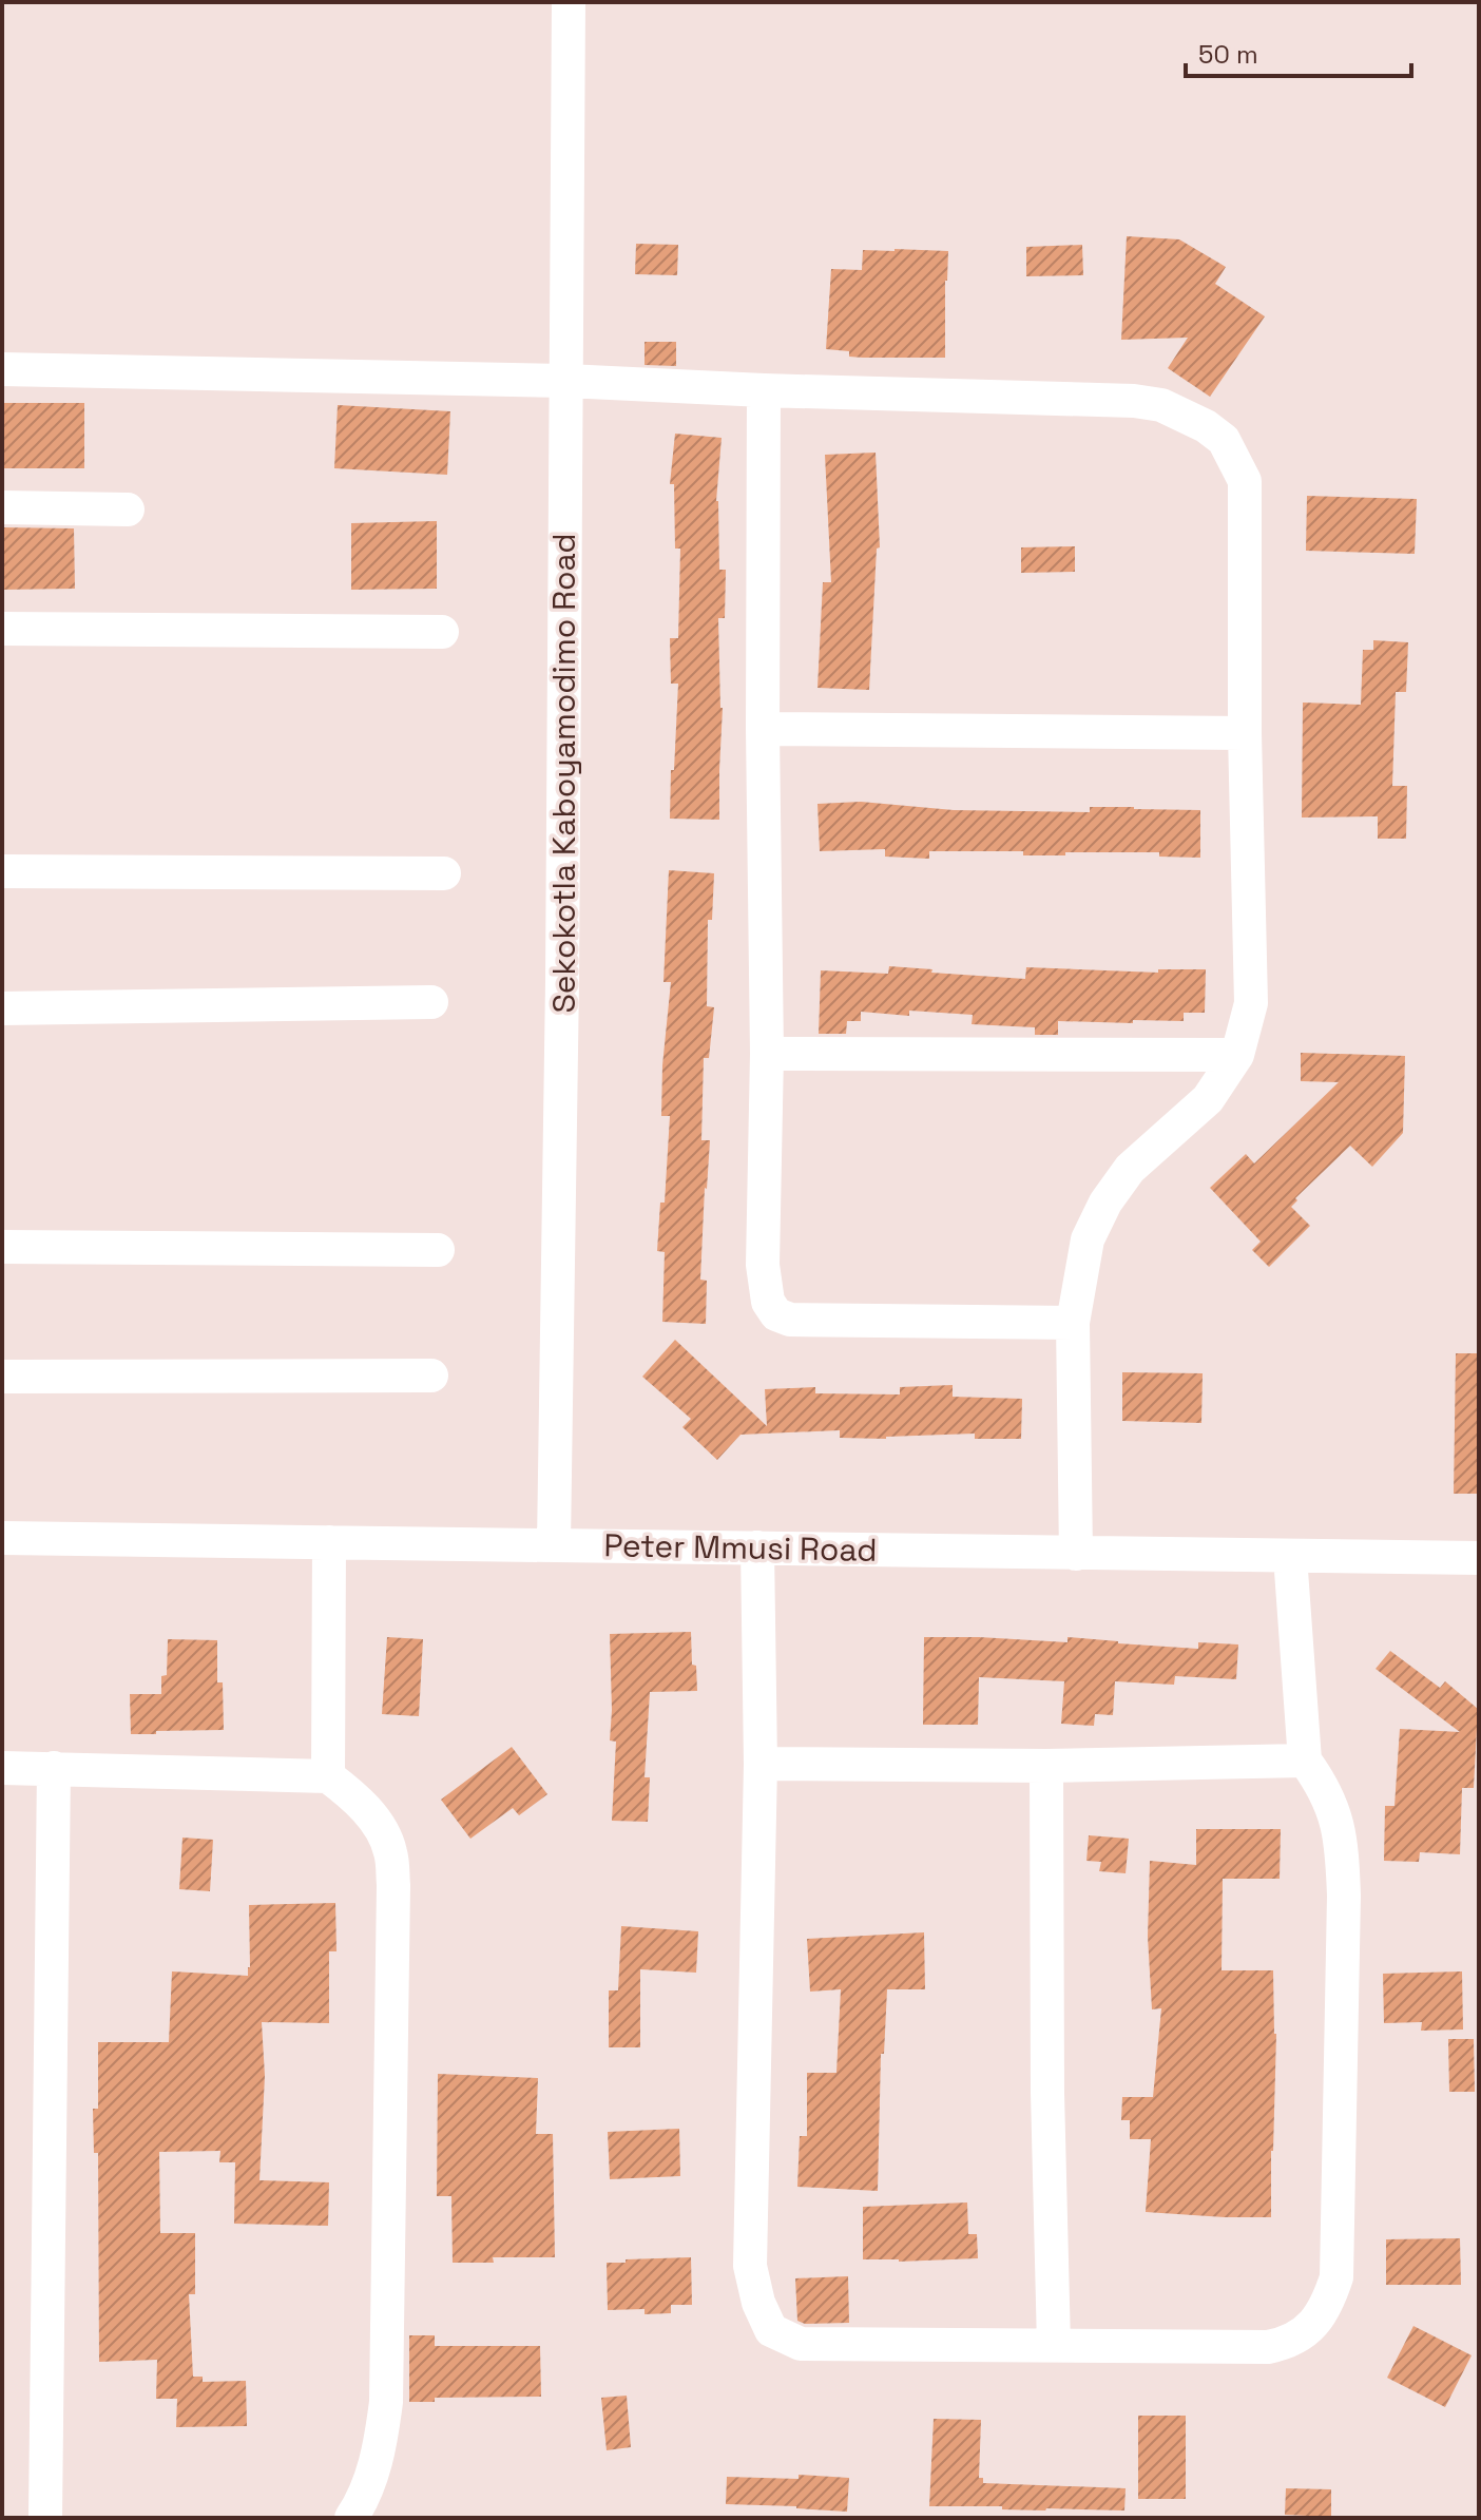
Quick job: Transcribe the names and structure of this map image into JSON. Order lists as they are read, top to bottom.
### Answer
{
  "streets": {
    "street": ["Sekokotla Kaboyamodimo Road", "Peter Mmusi Road"]
  },
  "crossings": [
    ["Sekokotla Kaboyamodimo Road", "Peter Mmusi Road"]
  ],
  "scale_bar": "50 m"
}
